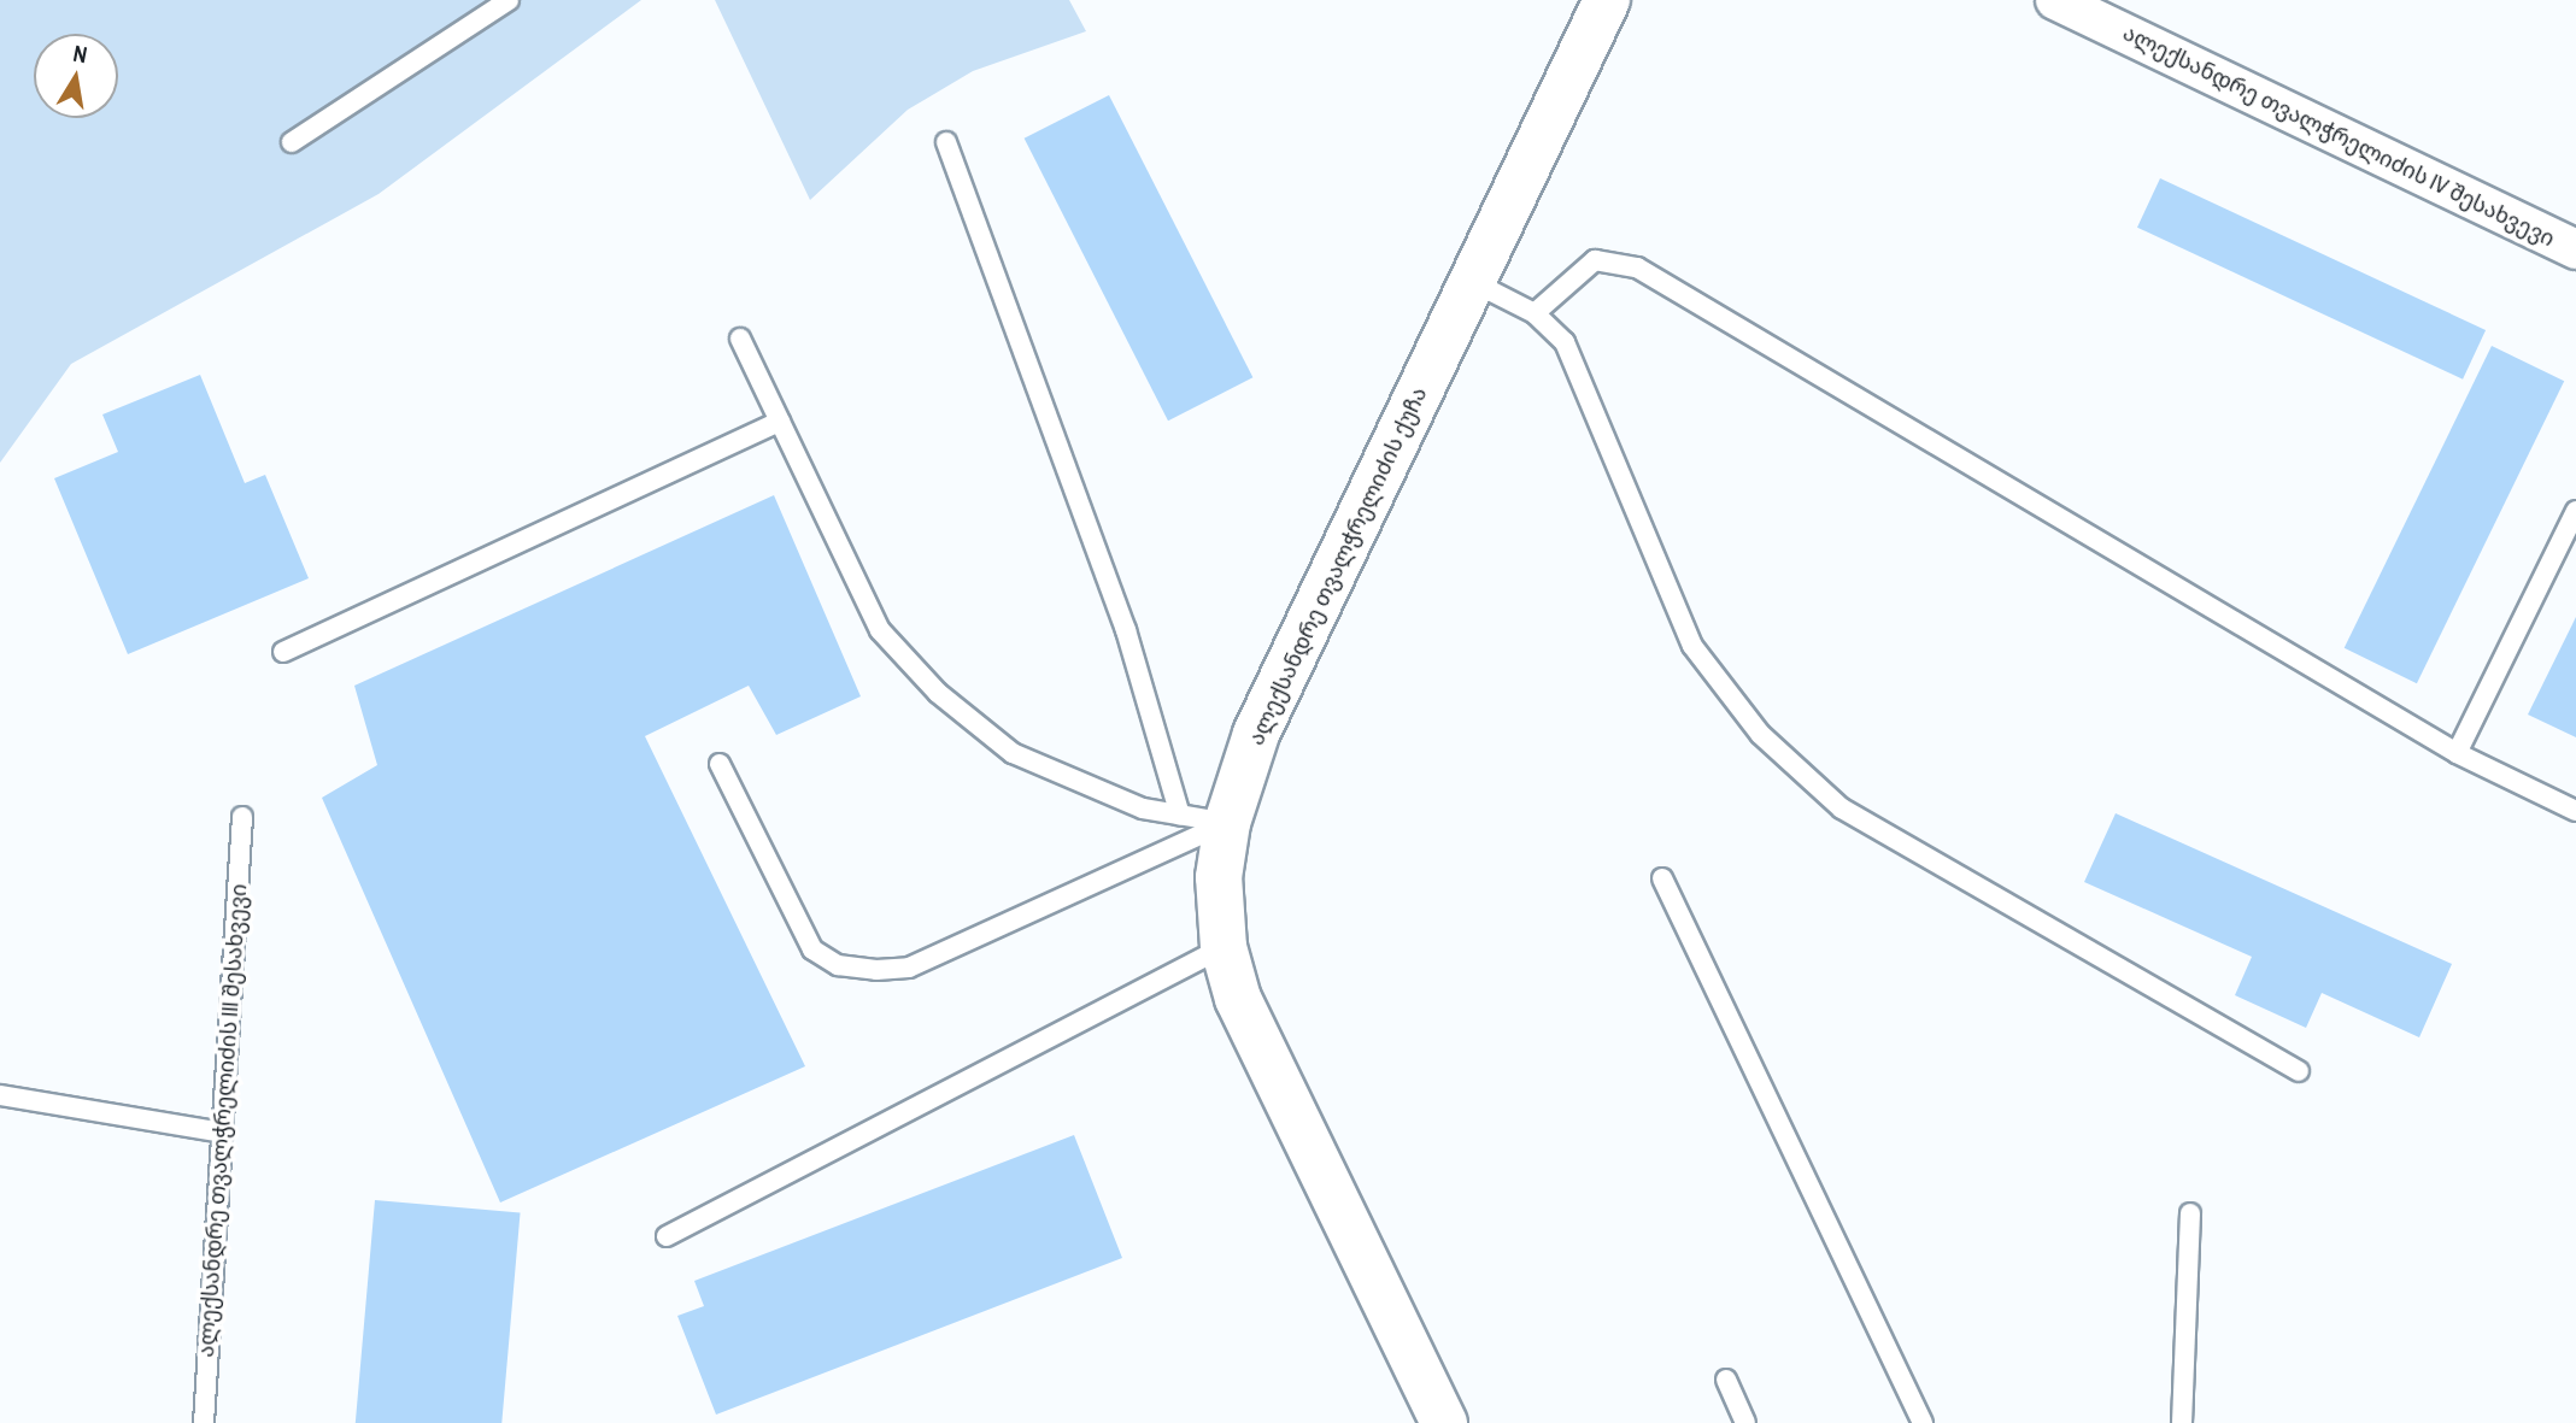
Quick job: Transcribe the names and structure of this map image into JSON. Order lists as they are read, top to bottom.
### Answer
{
  "streets": {
    "street": ["ალექსანდრე თვალჭრელიძის IV შესახვევი", "ალექსანდრე თვალჭრელიძის ქუჩა"],
    "lane": ["ალექსანდრე თვალჭრელიძის III შესახვევი"]
  },
  "north": "top"
}
